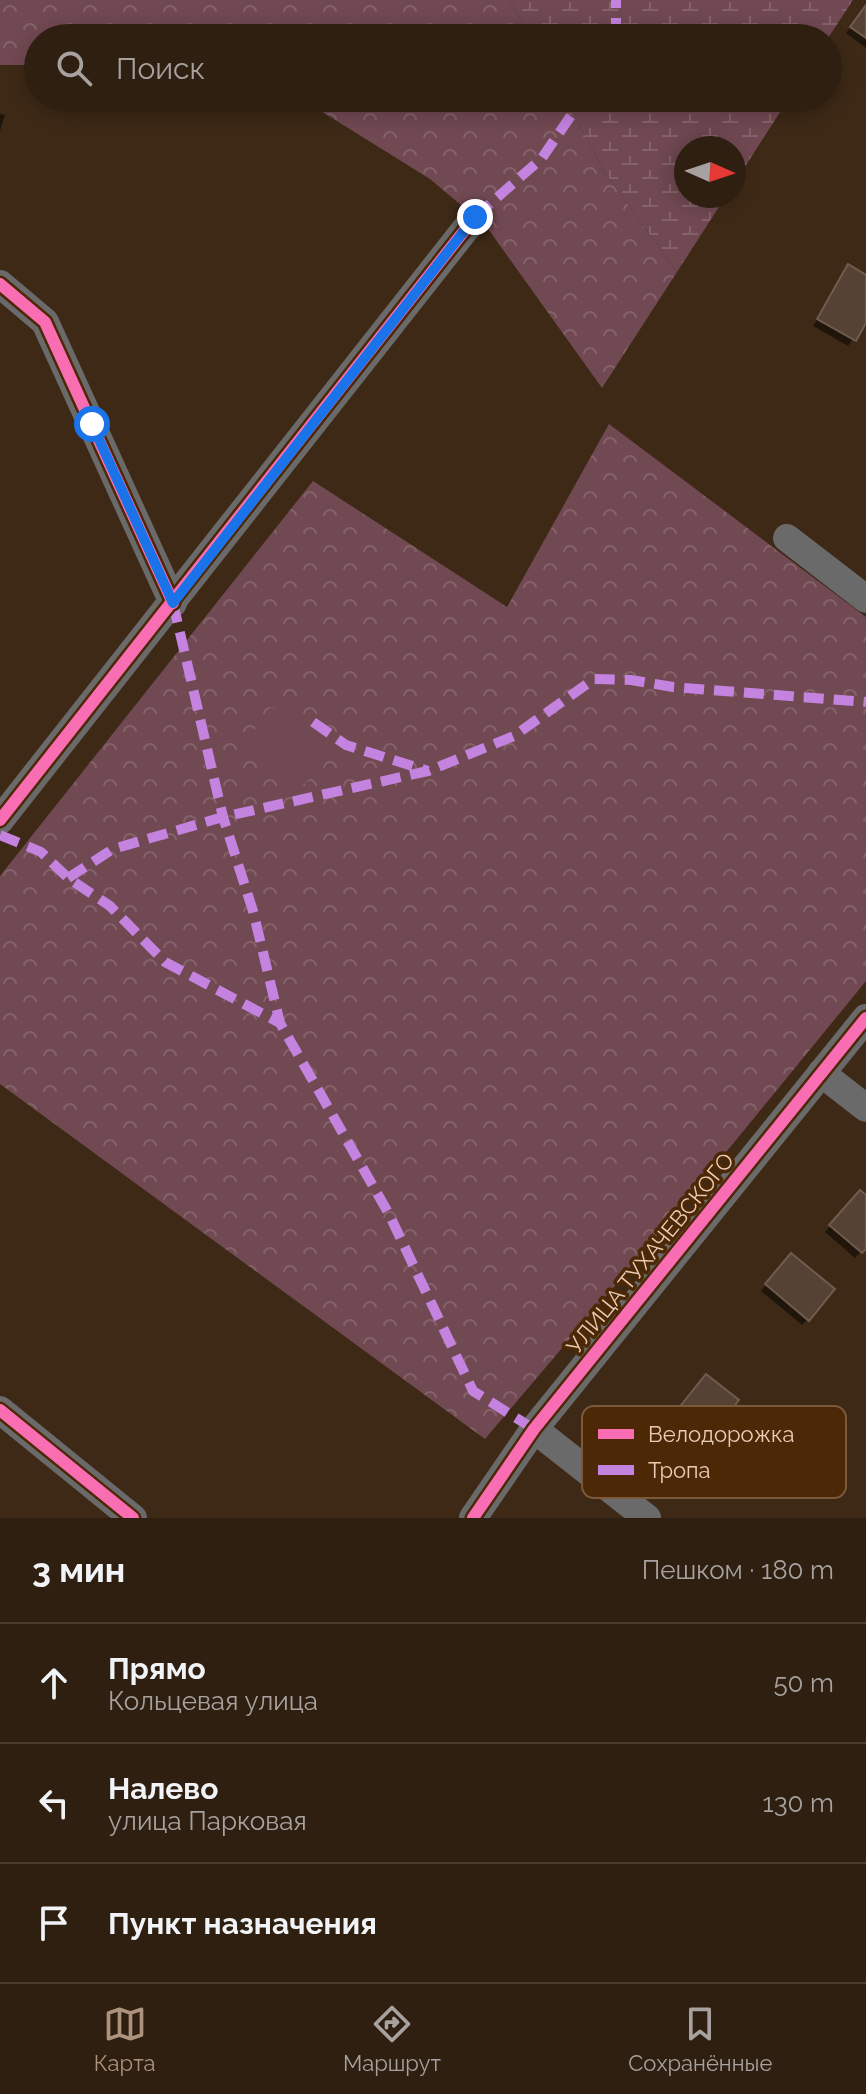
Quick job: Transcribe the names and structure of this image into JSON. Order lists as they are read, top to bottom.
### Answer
{
  "streets": {
    "street": ["УЛИЦА ТУХАЧЕВСКОГО"]
  },
  "legend": ["Велодорожка", "Тропа"],
  "north": "right",
  "page": {
    "search": "Поиск",
    "heading": ["3 мин", "Пешком · 180 m"],
    "list": [
      ["Прямо", "Кольцевая улица", "50 m"],
      ["Налево", "улица Парковая", "130 m"],
      "Пункт назначения"
    ],
    "nav": ["Карта", "Маршрут", "Сохранённые"]
  }
}
